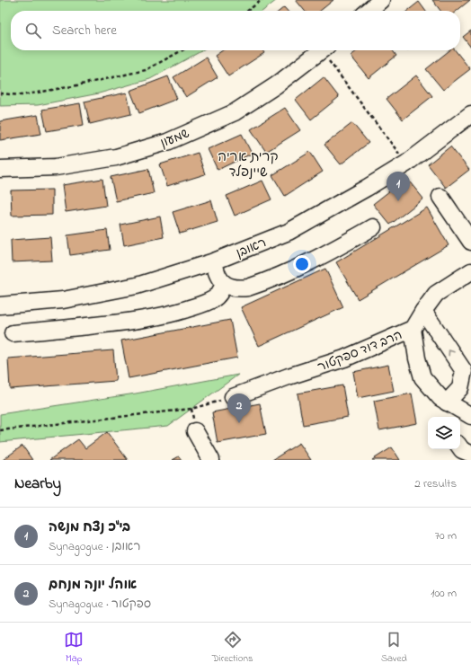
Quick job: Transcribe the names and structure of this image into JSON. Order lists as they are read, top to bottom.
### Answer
{
  "streets": {
    "street": ["שמעון", "ראובן", "הרב דוד ספקטור"]
  },
  "districts": ["קרית אריה שיינפלד"],
  "page": {
    "search": "Search here",
    "pins": ["1", "2"],
    "heading": ["Nearby", "2 results"],
    "list": [
      {
        "mark": "1",
        "name": "בי\"כ נצח מנשה",
        "note": "Synagogue · ראובן",
        "value": "70 m"
      },
      {
        "mark": "2",
        "name": "אוהל יונה מנחם",
        "note": "Synagogue · ספקטור",
        "value": "100 m"
      }
    ],
    "nav": ["Map", "Directions", "Saved"]
  }
}
